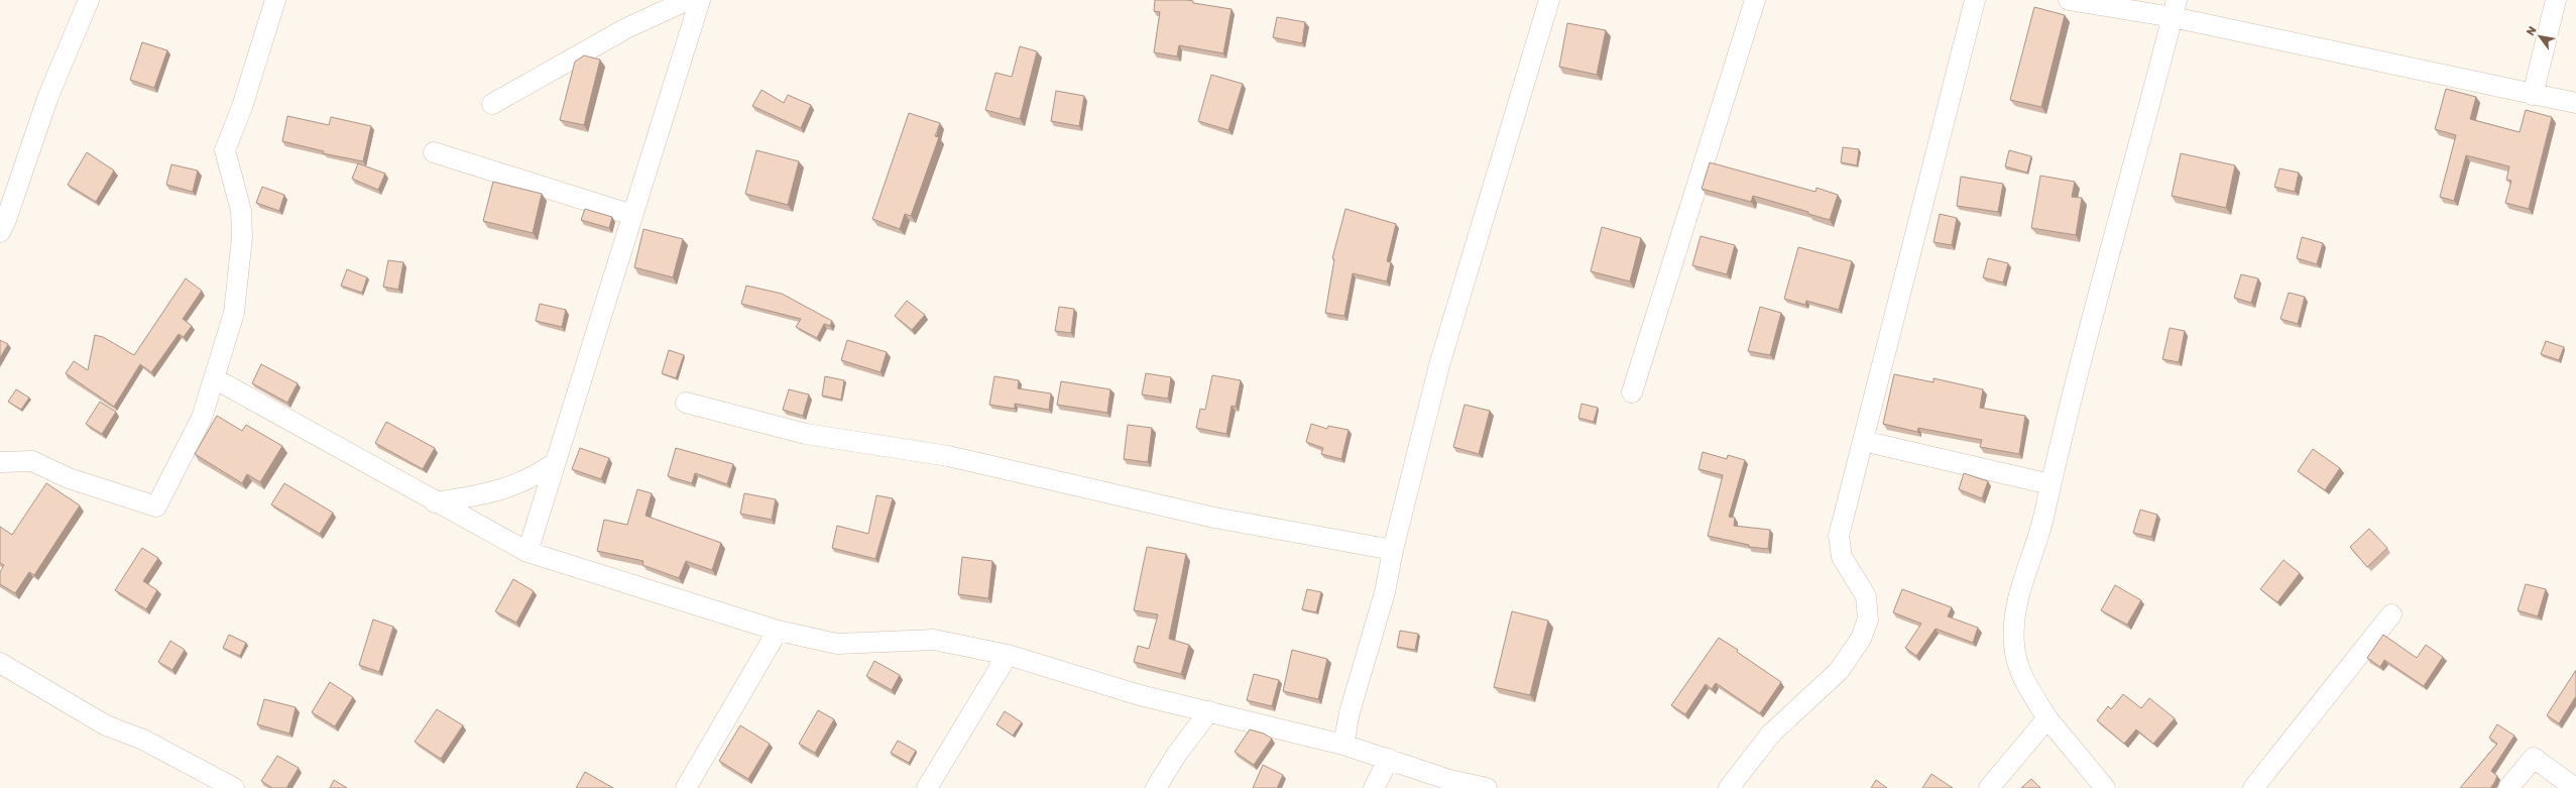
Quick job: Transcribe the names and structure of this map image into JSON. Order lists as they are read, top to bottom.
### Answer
{
  "north": "top left"
}
